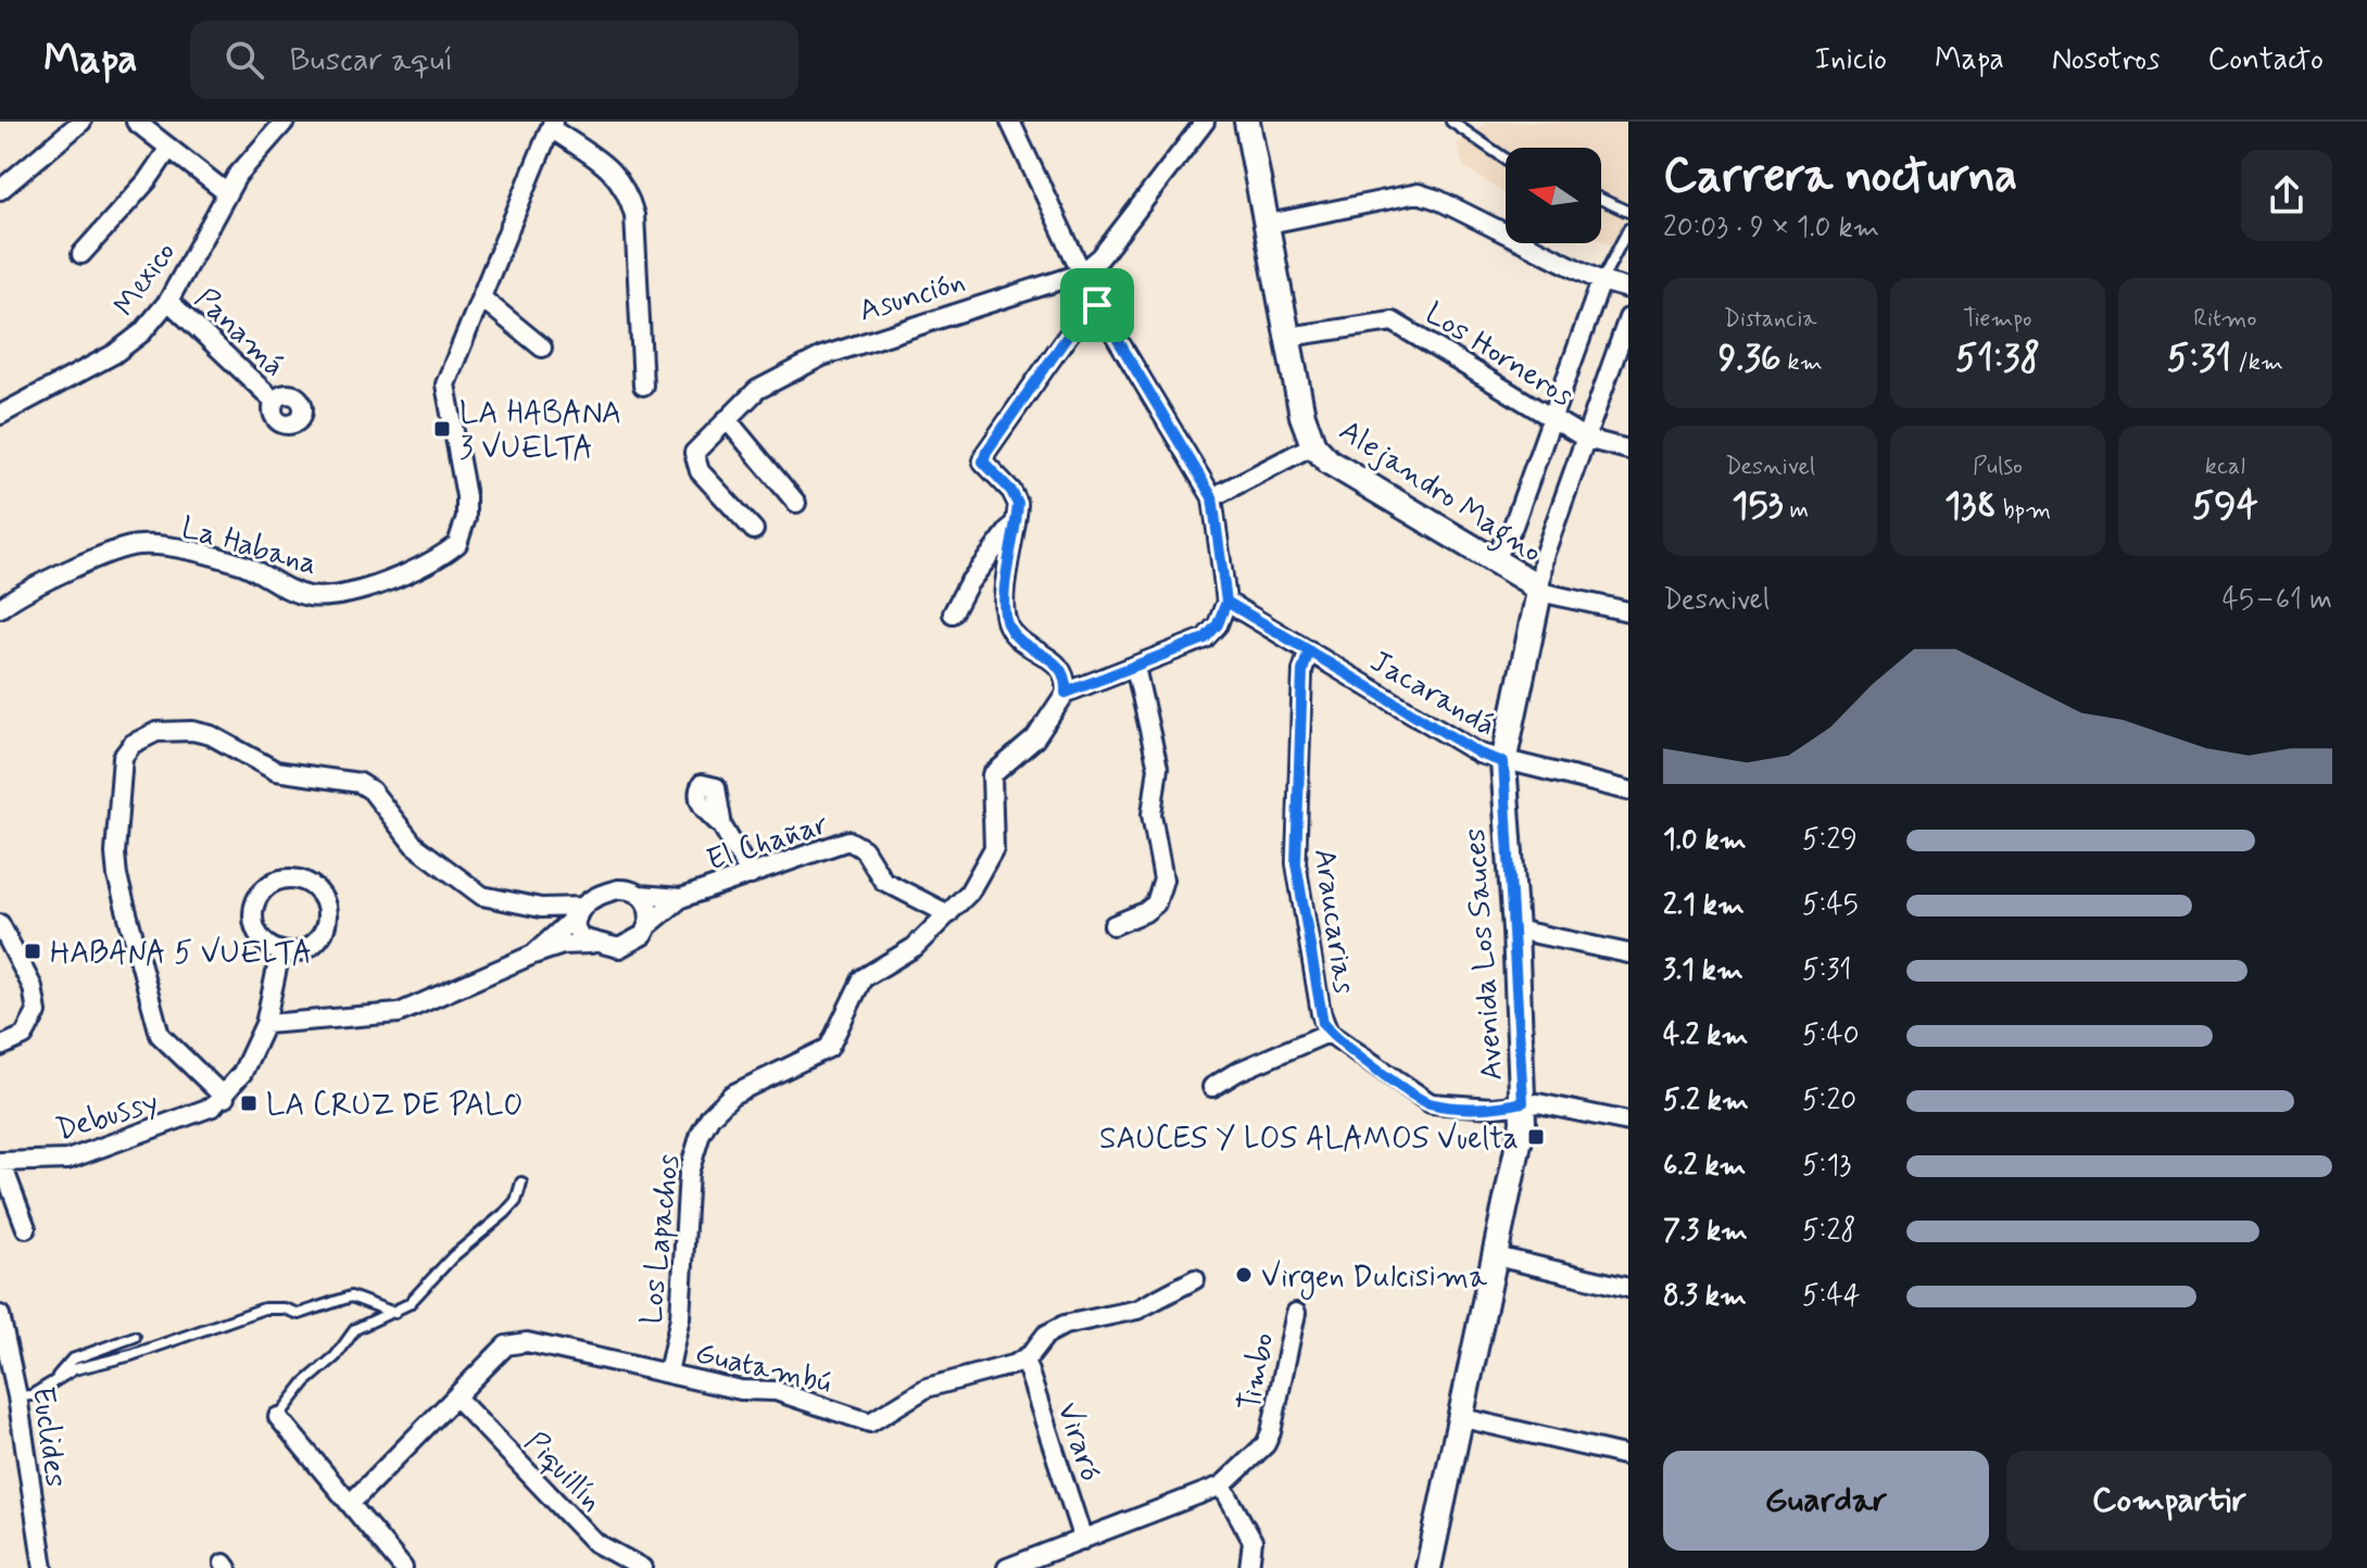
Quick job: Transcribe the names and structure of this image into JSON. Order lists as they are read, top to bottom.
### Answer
{
  "streets": {
    "main road": ["Alejandro Magno", "Avenida Los Sauces"],
    "street": [
      "Mexico",
      "Asunción",
      "Panamá",
      "Los Horneros",
      "La Habana",
      "Jacarandá",
      "El Chañar",
      "Araucarias",
      "Debussy",
      "Los Lapachos",
      "Guatambú",
      "Timbo",
      "Euclides",
      "Viraró",
      "Piquillín"
    ]
  },
  "crossings": [
    ["Mexico", "Panamá"],
    ["Los Horneros", "Alejandro Magno"],
    ["Alejandro Magno", "Avenida Los Sauces"],
    ["Jacarandá", "Araucarias"],
    ["Jacarandá", "Avenida Los Sauces"],
    ["El Chañar", "Los Lapachos"],
    ["Araucarias", "Avenida Los Sauces"],
    ["Los Lapachos", "Guatambú"],
    ["Guatambú", "Viraró"],
    ["Guatambú", "Piquillín"]
  ],
  "places": {
    "transit": [
      "LA HABANA 3 VUELTA",
      "HABANA 5 VUELTA",
      "LA CRUZ DE PALO",
      "SAUCES Y LOS ALAMOS Vuelta"
    ],
    "other": ["Virgen Dulcisima"]
  },
  "north": "left",
  "page": {
    "header": "Mapa",
    "search": "Buscar aquí",
    "nav": [
      "Inicio",
      "Mapa",
      "Nosotros",
      "Contacto"
    ],
    "heading": ["Carrera nocturna", "20:03 · 9 × 1.0 km"],
    "stats": [
      ["Distancia", "9.36 km"],
      ["Tiempo", "51:38"],
      ["Ritmo", "5:31 /km"],
      ["Desnivel", "153 m"],
      ["Pulso", "138 bpm"],
      ["kcal", "594"]
    ],
    "chart": ["Desnivel", "45–61 m"],
    "list": [
      {
        "name": "1.0 km",
        "note": "5:29"
      },
      {
        "name": "2.1 km",
        "note": "5:45"
      },
      {
        "name": "3.1 km",
        "note": "5:31"
      },
      {
        "name": "4.2 km",
        "note": "5:40"
      },
      {
        "name": "5.2 km",
        "note": "5:20"
      },
      {
        "name": "6.2 km",
        "note": "5:13"
      },
      {
        "name": "7.3 km",
        "note": "5:28"
      },
      {
        "name": "8.3 km",
        "note": "5:44"
      }
    ],
    "buttons": ["Guardar", "Compartir"]
  }
}
